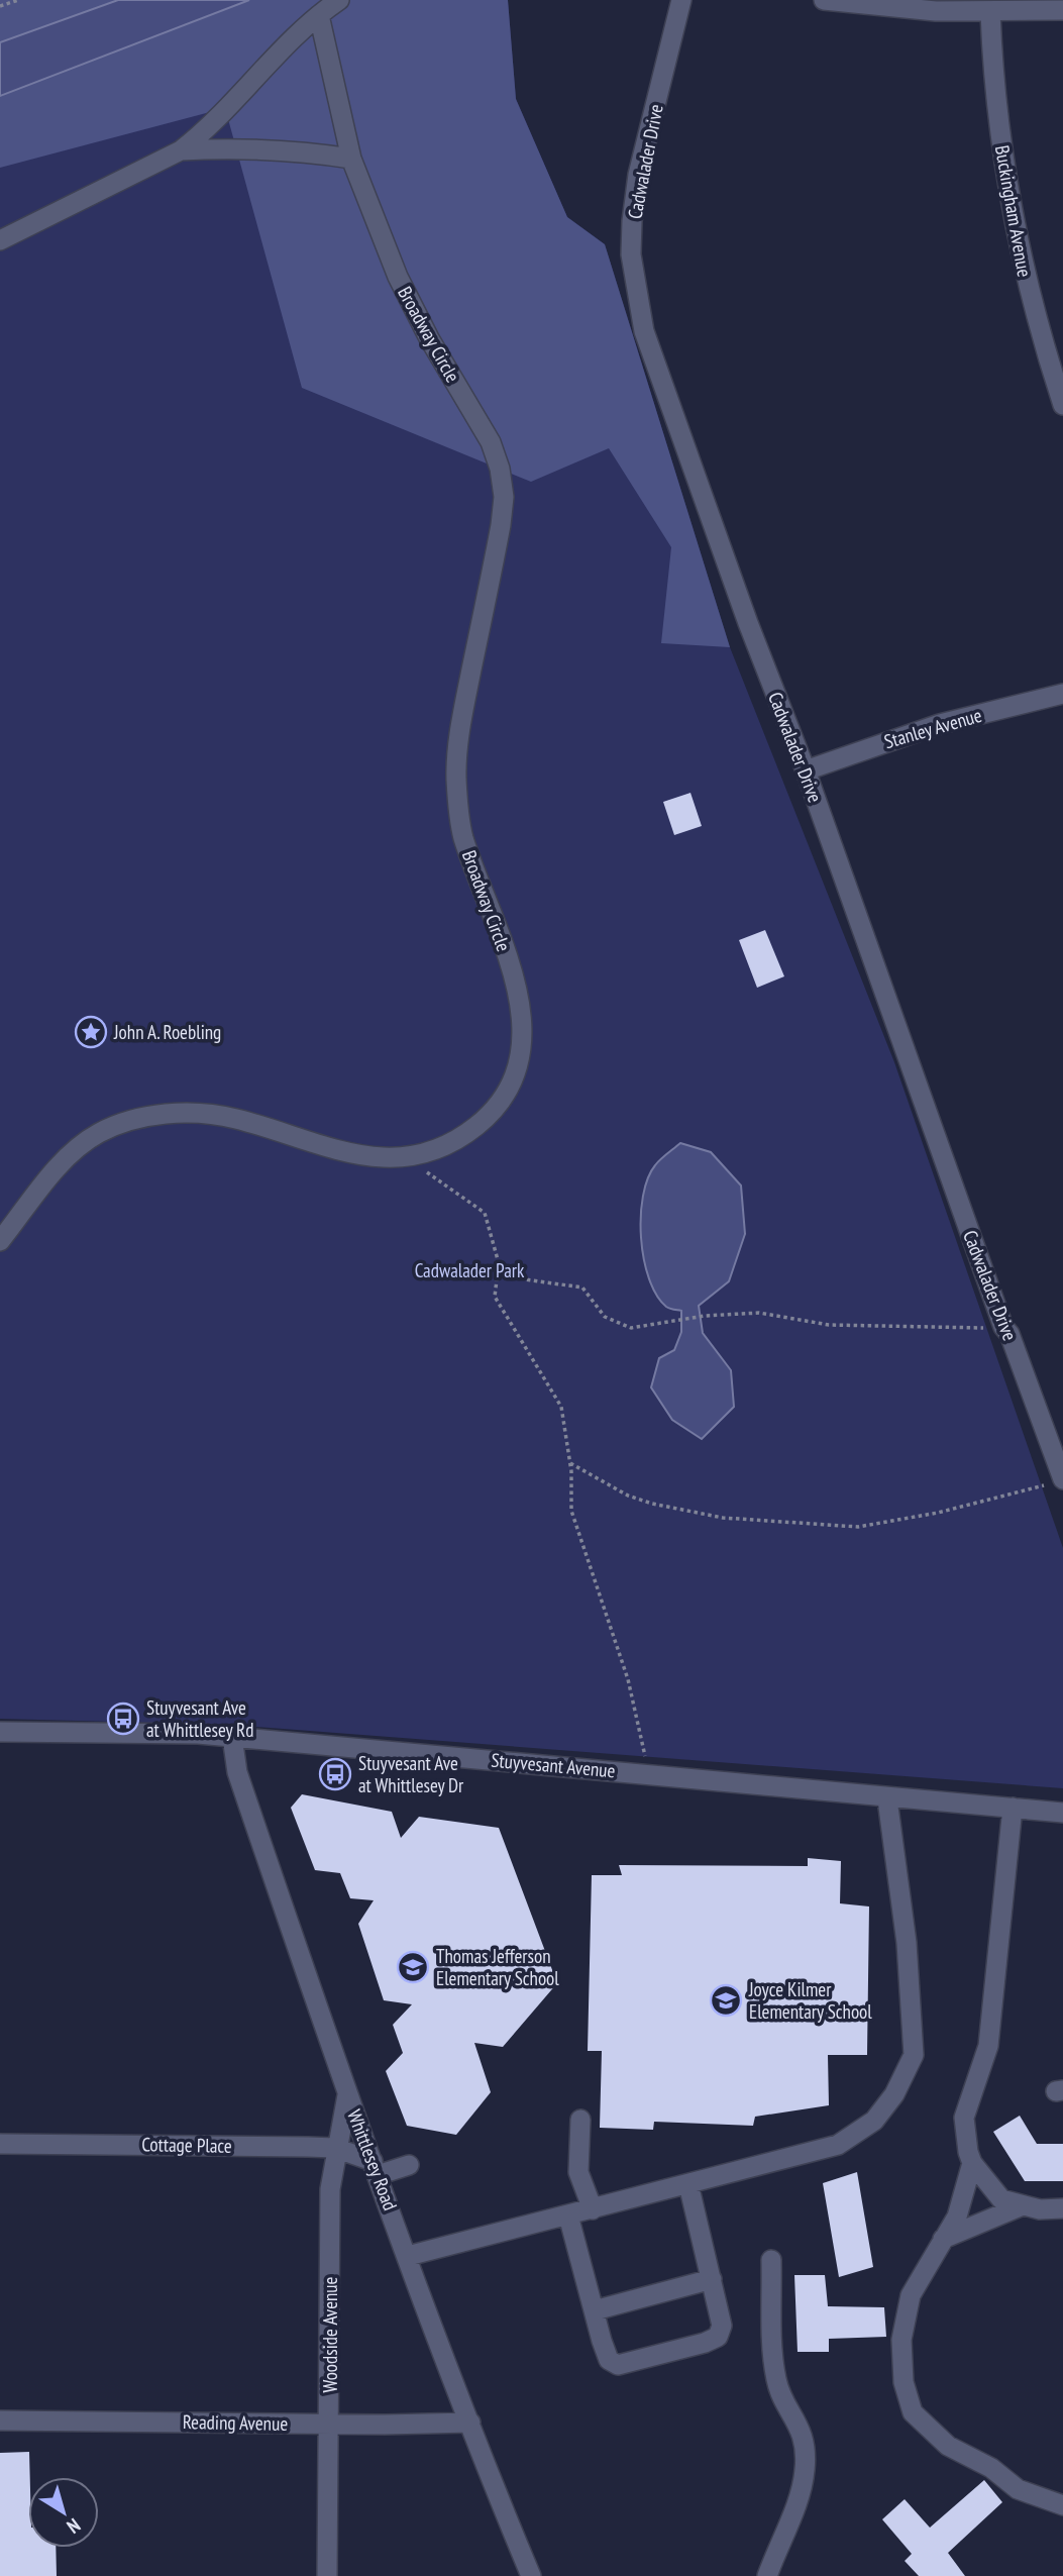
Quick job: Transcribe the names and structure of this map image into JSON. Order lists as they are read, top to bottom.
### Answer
{
  "streets": {
    "street": [
      "Cadwalader Drive",
      "Buckingham Avenue",
      "Broadway Circle",
      "Stanley Avenue",
      "Stuyvesant Avenue",
      "Cottage Place",
      "Whittlesey Road",
      "Woodside Avenue",
      "Reading Avenue"
    ]
  },
  "crossings": [
    ["Cadwalader Drive", "Stanley Avenue"],
    ["Stuyvesant Avenue", "Whittlesey Road"],
    ["Cottage Place", "Whittlesey Road"],
    ["Cottage Place", "Woodside Avenue"],
    ["Whittlesey Road", "Woodside Avenue"],
    ["Whittlesey Road", "Reading Avenue"],
    ["Woodside Avenue", "Reading Avenue"]
  ],
  "parks": ["Cadwalader Park"],
  "places": {
    "place": ["John A. Roebling"],
    "bus stop": ["Stuyvesant Ave at Whittlesey Rd", "Stuyvesant Ave at Whittlesey Dr"],
    "school or university": ["Thomas Jefferson Elementary School", "Joyce Kilmer Elementary School"]
  },
  "north": "bottom right"
}
